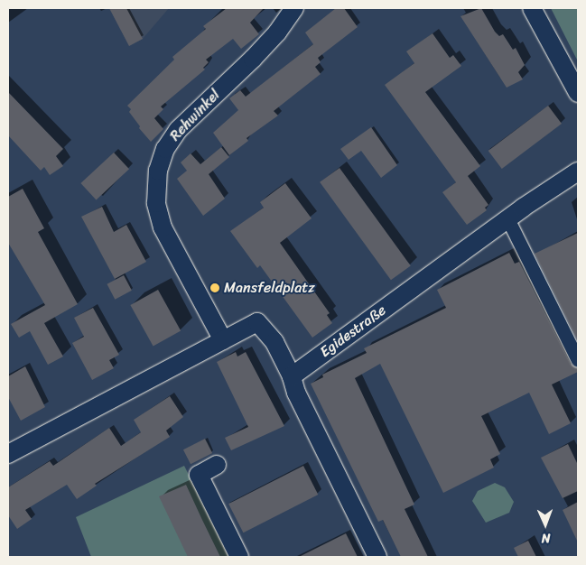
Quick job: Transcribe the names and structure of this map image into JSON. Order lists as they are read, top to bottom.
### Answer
{
  "streets": {
    "street": ["Rehwinkel", "Egidestraße"]
  },
  "places": ["Mansfeldplatz"],
  "north": "bottom"
}
